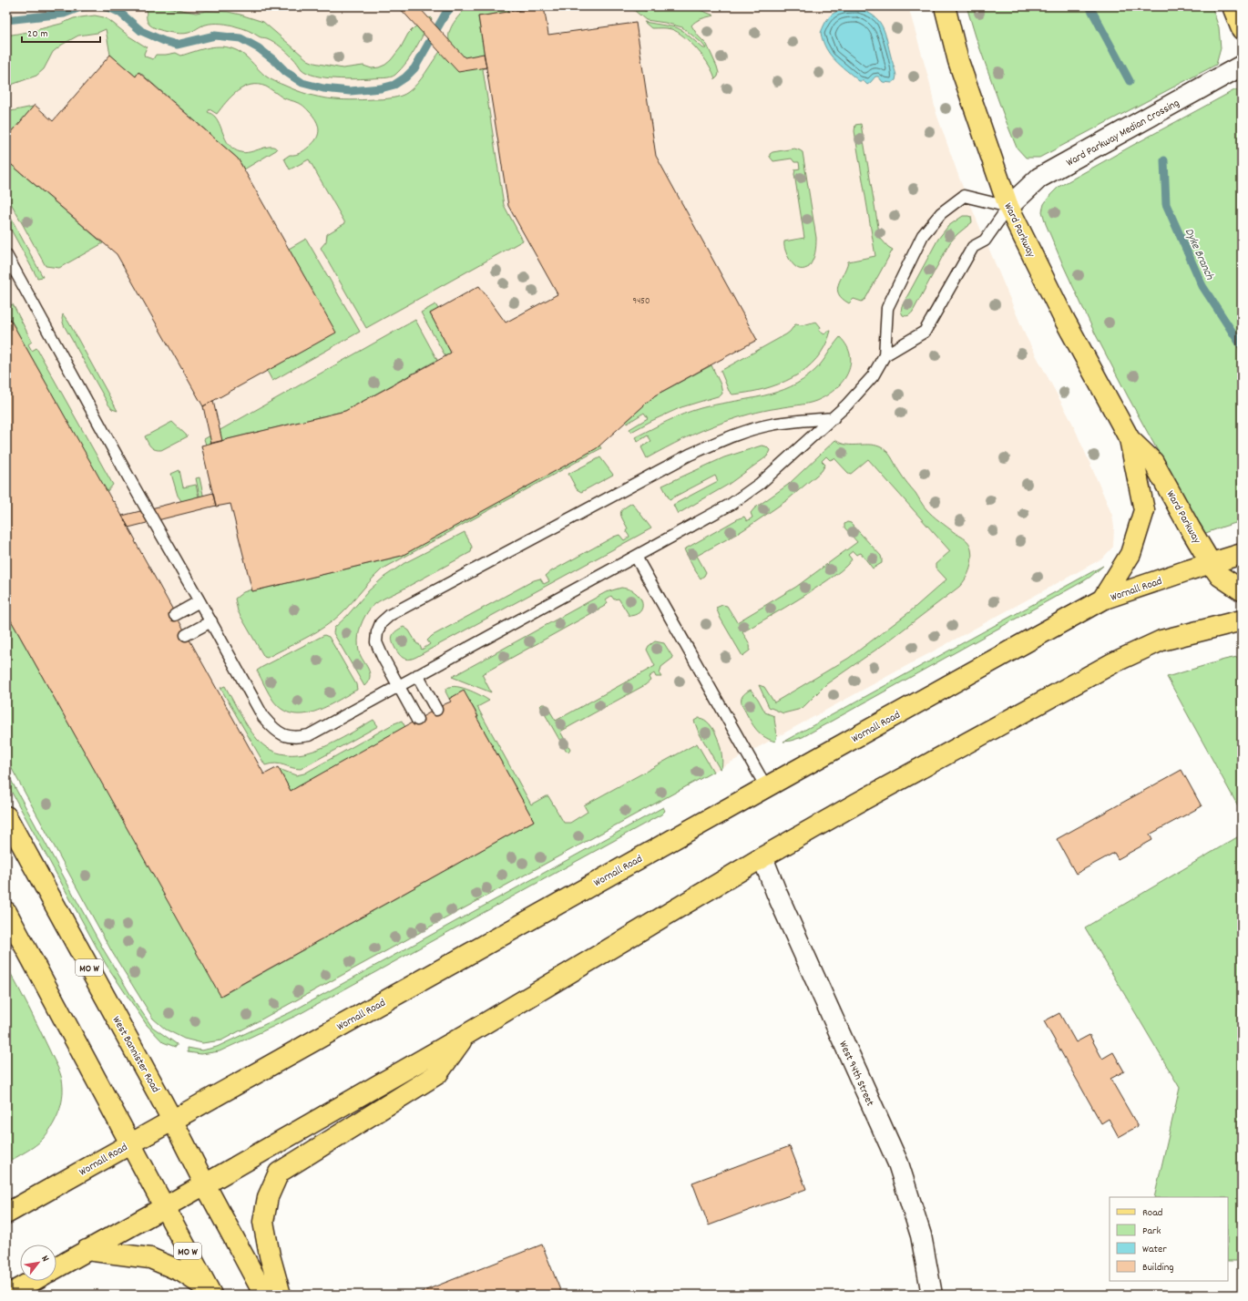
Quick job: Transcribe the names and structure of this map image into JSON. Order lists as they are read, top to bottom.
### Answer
{
  "streets": {
    "main road": [
      "Ward Parkway",
      "Wornall Road",
      "MO W",
      "West Bannister Road"
    ],
    "street": ["Ward Parkway Median Crossing", "West 94th Street"]
  },
  "crossings": [
    ["Ward Parkway Median Crossing", "Ward Parkway"],
    ["Ward Parkway", "Wornall Road"],
    ["Wornall Road", "MO W"],
    ["Wornall Road", "West Bannister Road"]
  ],
  "water": ["Dyke Branch"],
  "house_numbers": ["9450"],
  "legend": [
    "Road",
    "Park",
    "Water",
    "Building"
  ],
  "scale_bar": "20 m",
  "north": "top right"
}
